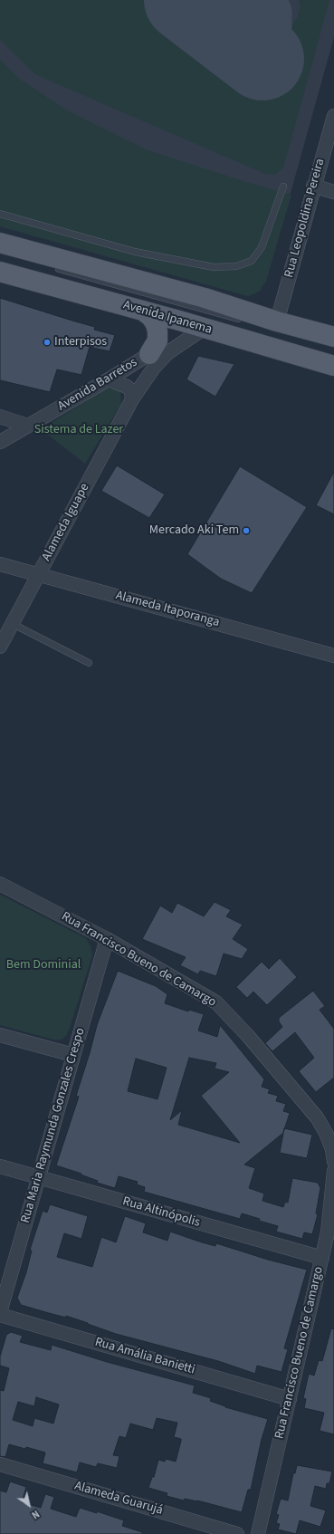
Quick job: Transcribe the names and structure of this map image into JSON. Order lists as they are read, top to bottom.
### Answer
{
  "streets": {
    "main road": ["Avenida Ipanema"],
    "street": [
      "Rua Leopoldina Pereira",
      "Avenida Barretos",
      "Alameda Iguape",
      "Alameda Itaporanga",
      "Rua Francisco Bueno de Camargo",
      "Rua Maria Raymunda Gonzales Crespo",
      "Rua Altinópolis",
      "Rua Amália Banietti",
      "Alameda Guarujá"
    ]
  },
  "crossings": [
    ["Avenida Ipanema", "Avenida Barretos"],
    ["Avenida Ipanema", "Alameda Iguape"],
    ["Avenida Barretos", "Alameda Iguape"],
    ["Alameda Iguape", "Alameda Itaporanga"],
    ["Rua Francisco Bueno de Camargo", "Rua Maria Raymunda Gonzales Crespo"],
    ["Rua Francisco Bueno de Camargo", "Rua Altinópolis"],
    ["Rua Francisco Bueno de Camargo", "Rua Amália Banietti"],
    ["Rua Maria Raymunda Gonzales Crespo", "Rua Altinópolis"],
    ["Rua Maria Raymunda Gonzales Crespo", "Rua Amália Banietti"]
  ],
  "parks": ["Sistema de Lazer", "Bem Dominial"],
  "places": ["Interpisos", "Mercado Aki Tem"],
  "north": "bottom right"
}
